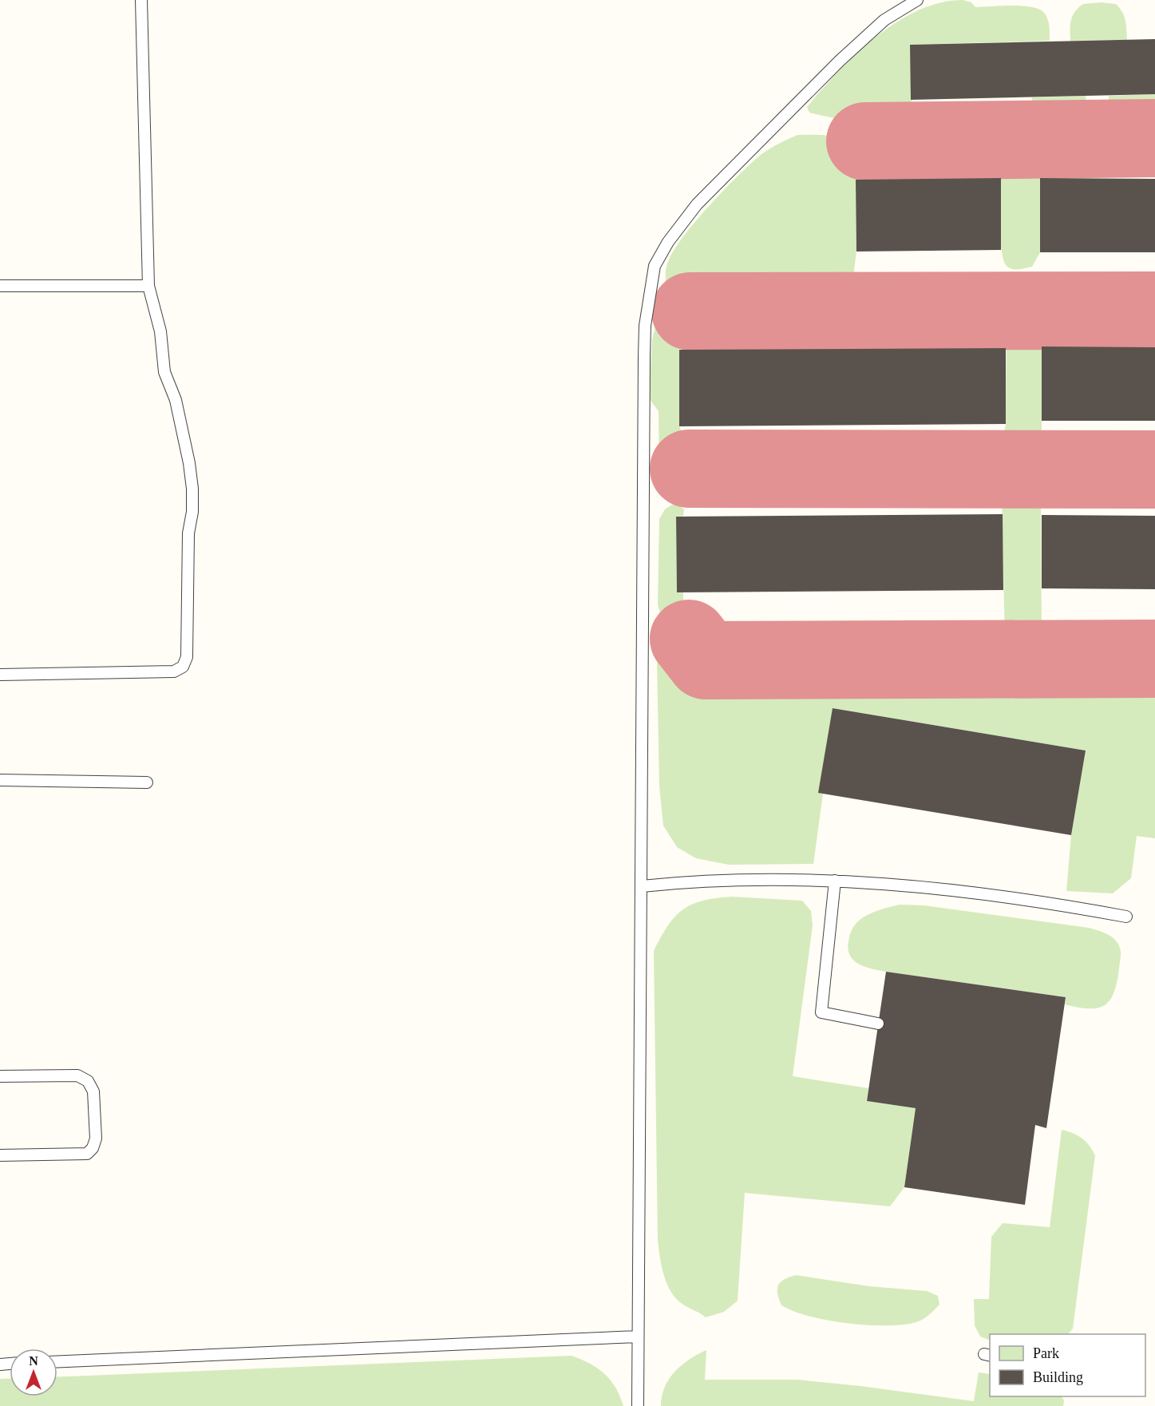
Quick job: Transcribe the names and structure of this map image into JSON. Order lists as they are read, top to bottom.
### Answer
{
  "legend": ["Park", "Building"],
  "north": "top"
}
